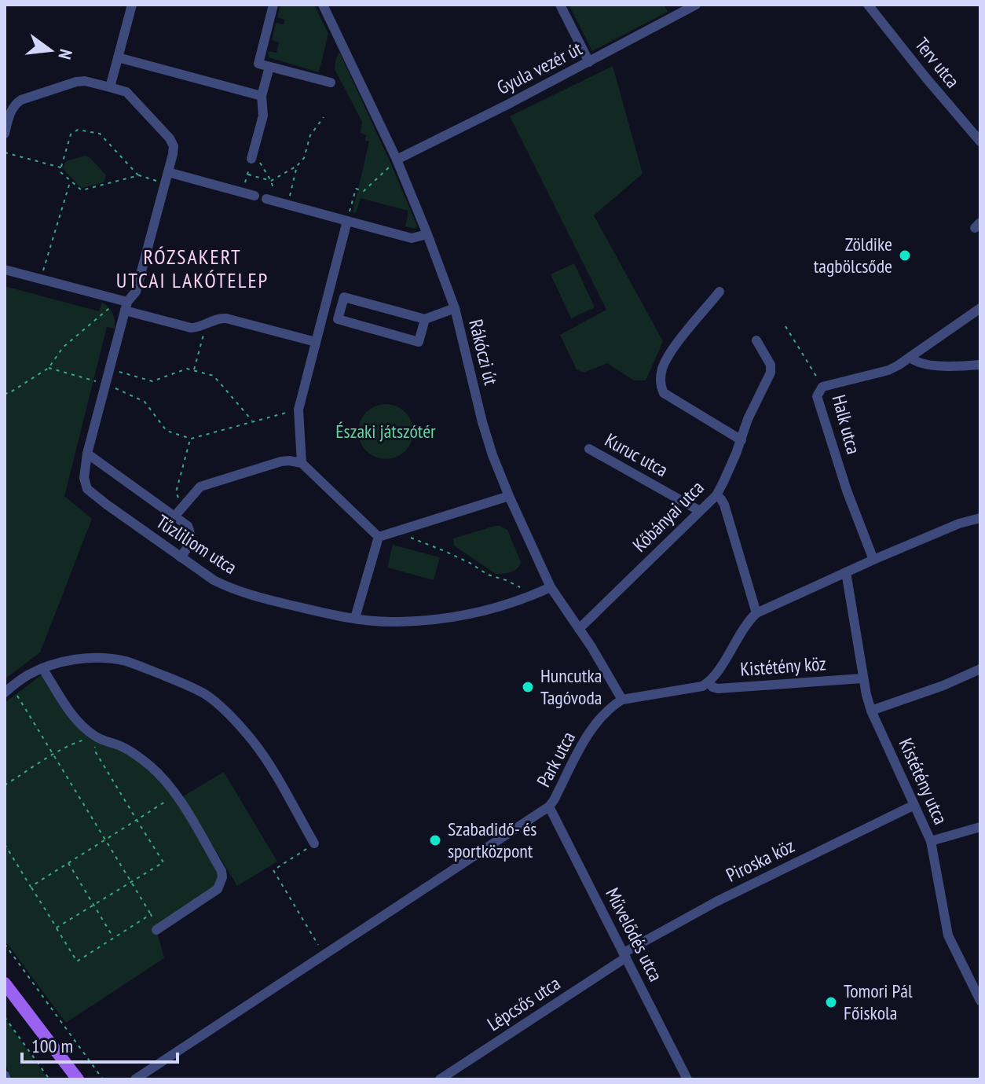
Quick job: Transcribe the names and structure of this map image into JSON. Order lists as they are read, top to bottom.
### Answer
{
  "streets": {
    "street": [
      "Terv utca",
      "Gyula vezér út",
      "Rákóczi út",
      "Halk utca",
      "Kuruc utca",
      "Kőbányai utca",
      "Tűzliliom utca",
      "Kistétény köz",
      "Park utca",
      "Kistétény utca",
      "Piroska köz",
      "Művelődés utca",
      "Lépcsős utca"
    ]
  },
  "crossings": [
    ["Gyula vezér út", "Rákóczi út"],
    ["Rákóczi út", "Kőbányai utca"],
    ["Rákóczi út", "Tűzliliom utca"],
    ["Rákóczi út", "Park utca"],
    ["Kuruc utca", "Kőbányai utca"],
    ["Kistétény köz", "Kistétény utca"],
    ["Park utca", "Művelődés utca"],
    ["Kistétény utca", "Piroska köz"],
    ["Piroska köz", "Művelődés utca"],
    ["Piroska köz", "Lépcsős utca"],
    ["Művelődés utca", "Lépcsős utca"]
  ],
  "districts": ["RÓZSAKERT UTCAI LAKÓTELEP"],
  "parks": ["Északi játszótér"],
  "places": [
    "Zöldike tagbölcsőde",
    "Huncutka Tagóvoda",
    "Szabadidő- és sportközpont",
    "Tomori Pál Főiskola"
  ],
  "scale_bar": "100 m",
  "north": "right"
}
